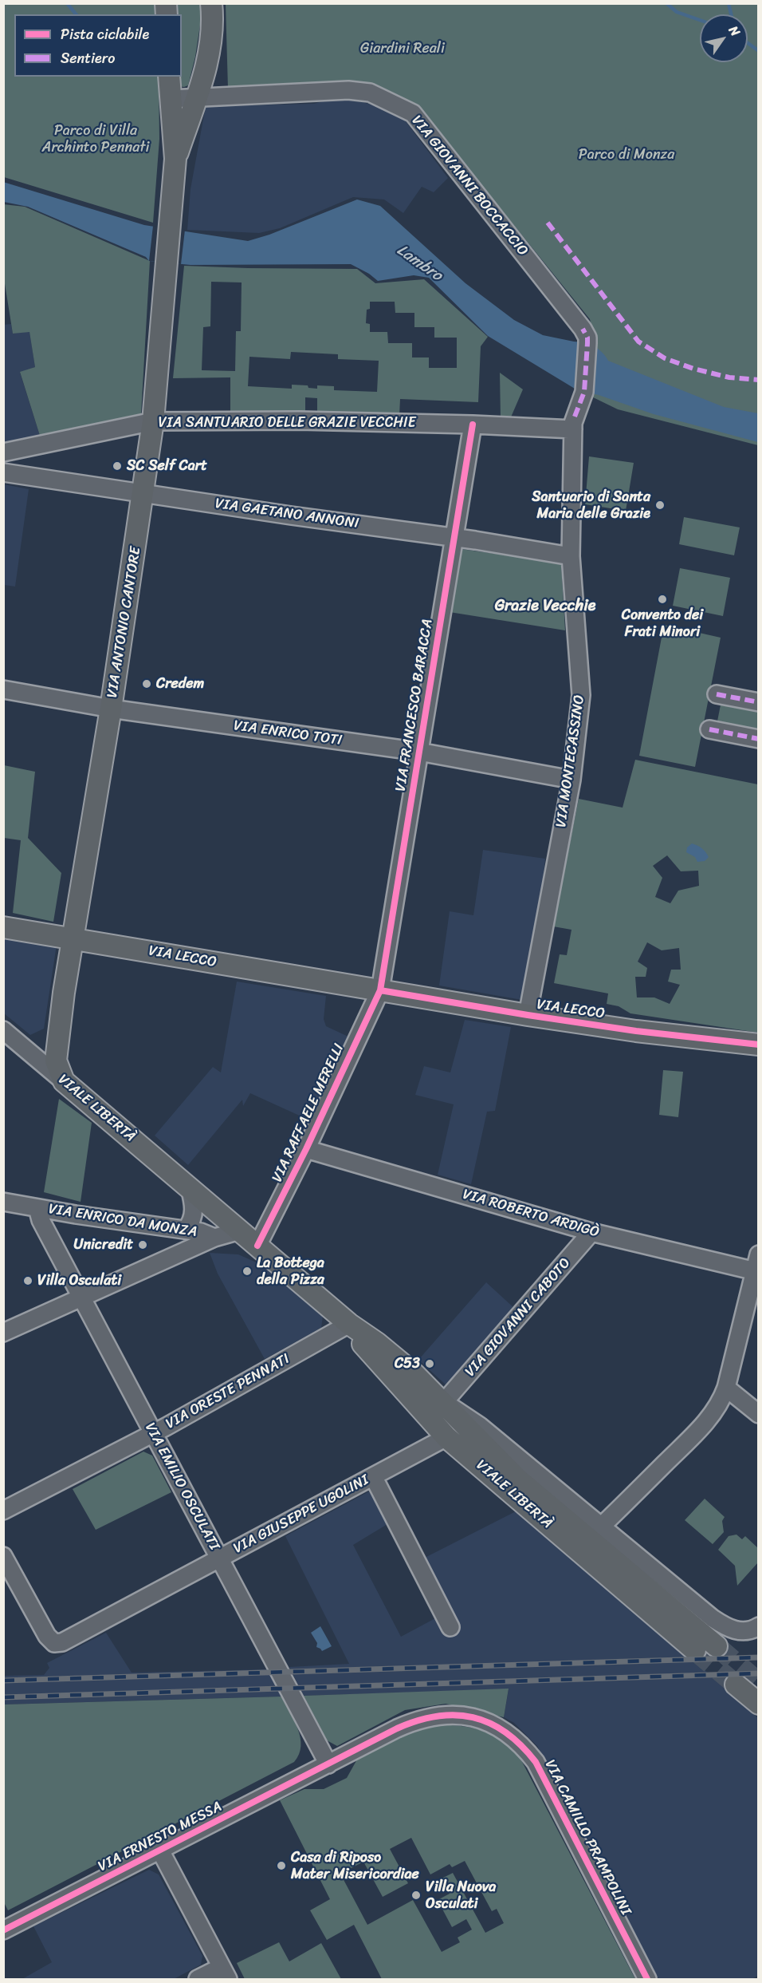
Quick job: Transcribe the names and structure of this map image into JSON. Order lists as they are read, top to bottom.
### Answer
{
  "streets": {
    "main road": ["VIA ANTONIO CANTORE", "VIA LECCO", "VIALE LIBERTÀ"],
    "street": [
      "VIA GIOVANNI BOCCACCIO",
      "VIA SANTUARIO DELLE GRAZIE VECCHIE",
      "VIA GAETANO ANNONI",
      "VIA FRANCESCO BARACCA",
      "VIA ENRICO TOTI",
      "VIA MONTECASSINO",
      "VIA RAFFAELE MERELLI",
      "VIA ROBERTO ARDIGÒ",
      "VIA ENRICO DA MONZA",
      "VIA GIOVANNI CABOTO",
      "VIA ORESTE PENNATI",
      "VIA EMILIO OSCULATI",
      "VIA GIUSEPPE UGOLINI",
      "VIA ERNESTO MESSA",
      "VIA CAMILLO PRAMPOLINI"
    ]
  },
  "crossings": [
    ["VIA GIOVANNI BOCCACCIO", "VIA MONTECASSINO"],
    ["VIA SANTUARIO DELLE GRAZIE VECCHIE", "VIA ANTONIO CANTORE"],
    ["VIA SANTUARIO DELLE GRAZIE VECCHIE", "VIA FRANCESCO BARACCA"],
    ["VIA SANTUARIO DELLE GRAZIE VECCHIE", "VIA MONTECASSINO"],
    ["VIA GAETANO ANNONI", "VIA ANTONIO CANTORE"],
    ["VIA GAETANO ANNONI", "VIA FRANCESCO BARACCA"],
    ["VIA GAETANO ANNONI", "VIA MONTECASSINO"],
    ["VIA ANTONIO CANTORE", "VIA ENRICO TOTI"],
    ["VIA ANTONIO CANTORE", "VIA LECCO"],
    ["VIA ANTONIO CANTORE", "VIALE LIBERTÀ"],
    ["VIA FRANCESCO BARACCA", "VIA ENRICO TOTI"],
    ["VIA FRANCESCO BARACCA", "VIA LECCO"],
    ["VIA FRANCESCO BARACCA", "VIA RAFFAELE MERELLI"],
    ["VIA ENRICO TOTI", "VIA MONTECASSINO"],
    ["VIA MONTECASSINO", "VIA LECCO"],
    ["VIA LECCO", "VIA RAFFAELE MERELLI"],
    ["VIALE LIBERTÀ", "VIA RAFFAELE MERELLI"],
    ["VIALE LIBERTÀ", "VIA ENRICO DA MONZA"],
    ["VIALE LIBERTÀ", "VIA GIOVANNI CABOTO"],
    ["VIALE LIBERTÀ", "VIA ORESTE PENNATI"],
    ["VIALE LIBERTÀ", "VIA GIUSEPPE UGOLINI"],
    ["VIA RAFFAELE MERELLI", "VIA ROBERTO ARDIGÒ"],
    ["VIA ROBERTO ARDIGÒ", "VIA GIOVANNI CABOTO"],
    ["VIA ENRICO DA MONZA", "VIA EMILIO OSCULATI"],
    ["VIA ORESTE PENNATI", "VIA EMILIO OSCULATI"],
    ["VIA EMILIO OSCULATI", "VIA GIUSEPPE UGOLINI"],
    ["VIA EMILIO OSCULATI", "VIA ERNESTO MESSA"],
    ["VIA EMILIO OSCULATI", "VIA CAMILLO PRAMPOLINI"],
    ["VIA ERNESTO MESSA", "VIA CAMILLO PRAMPOLINI"]
  ],
  "districts": ["Grazie Vecchie"],
  "water": ["Lambro"],
  "parks": ["Giardini Reali", "Parco di Villa Archinto Pennati", "Parco di Monza"],
  "places": [
    "SC Self Cart",
    "Santuario di Santa Maria delle Grazie",
    "Convento dei Frati Minori",
    "Credem",
    "Unicredit",
    "La Bottega della Pizza",
    "Villa Osculati",
    "C53",
    "Casa di Riposo Mater Misericordiae",
    "Villa Nuova Osculati"
  ],
  "legend": ["Pista ciclabile", "Sentiero"],
  "north": "top right"
}
